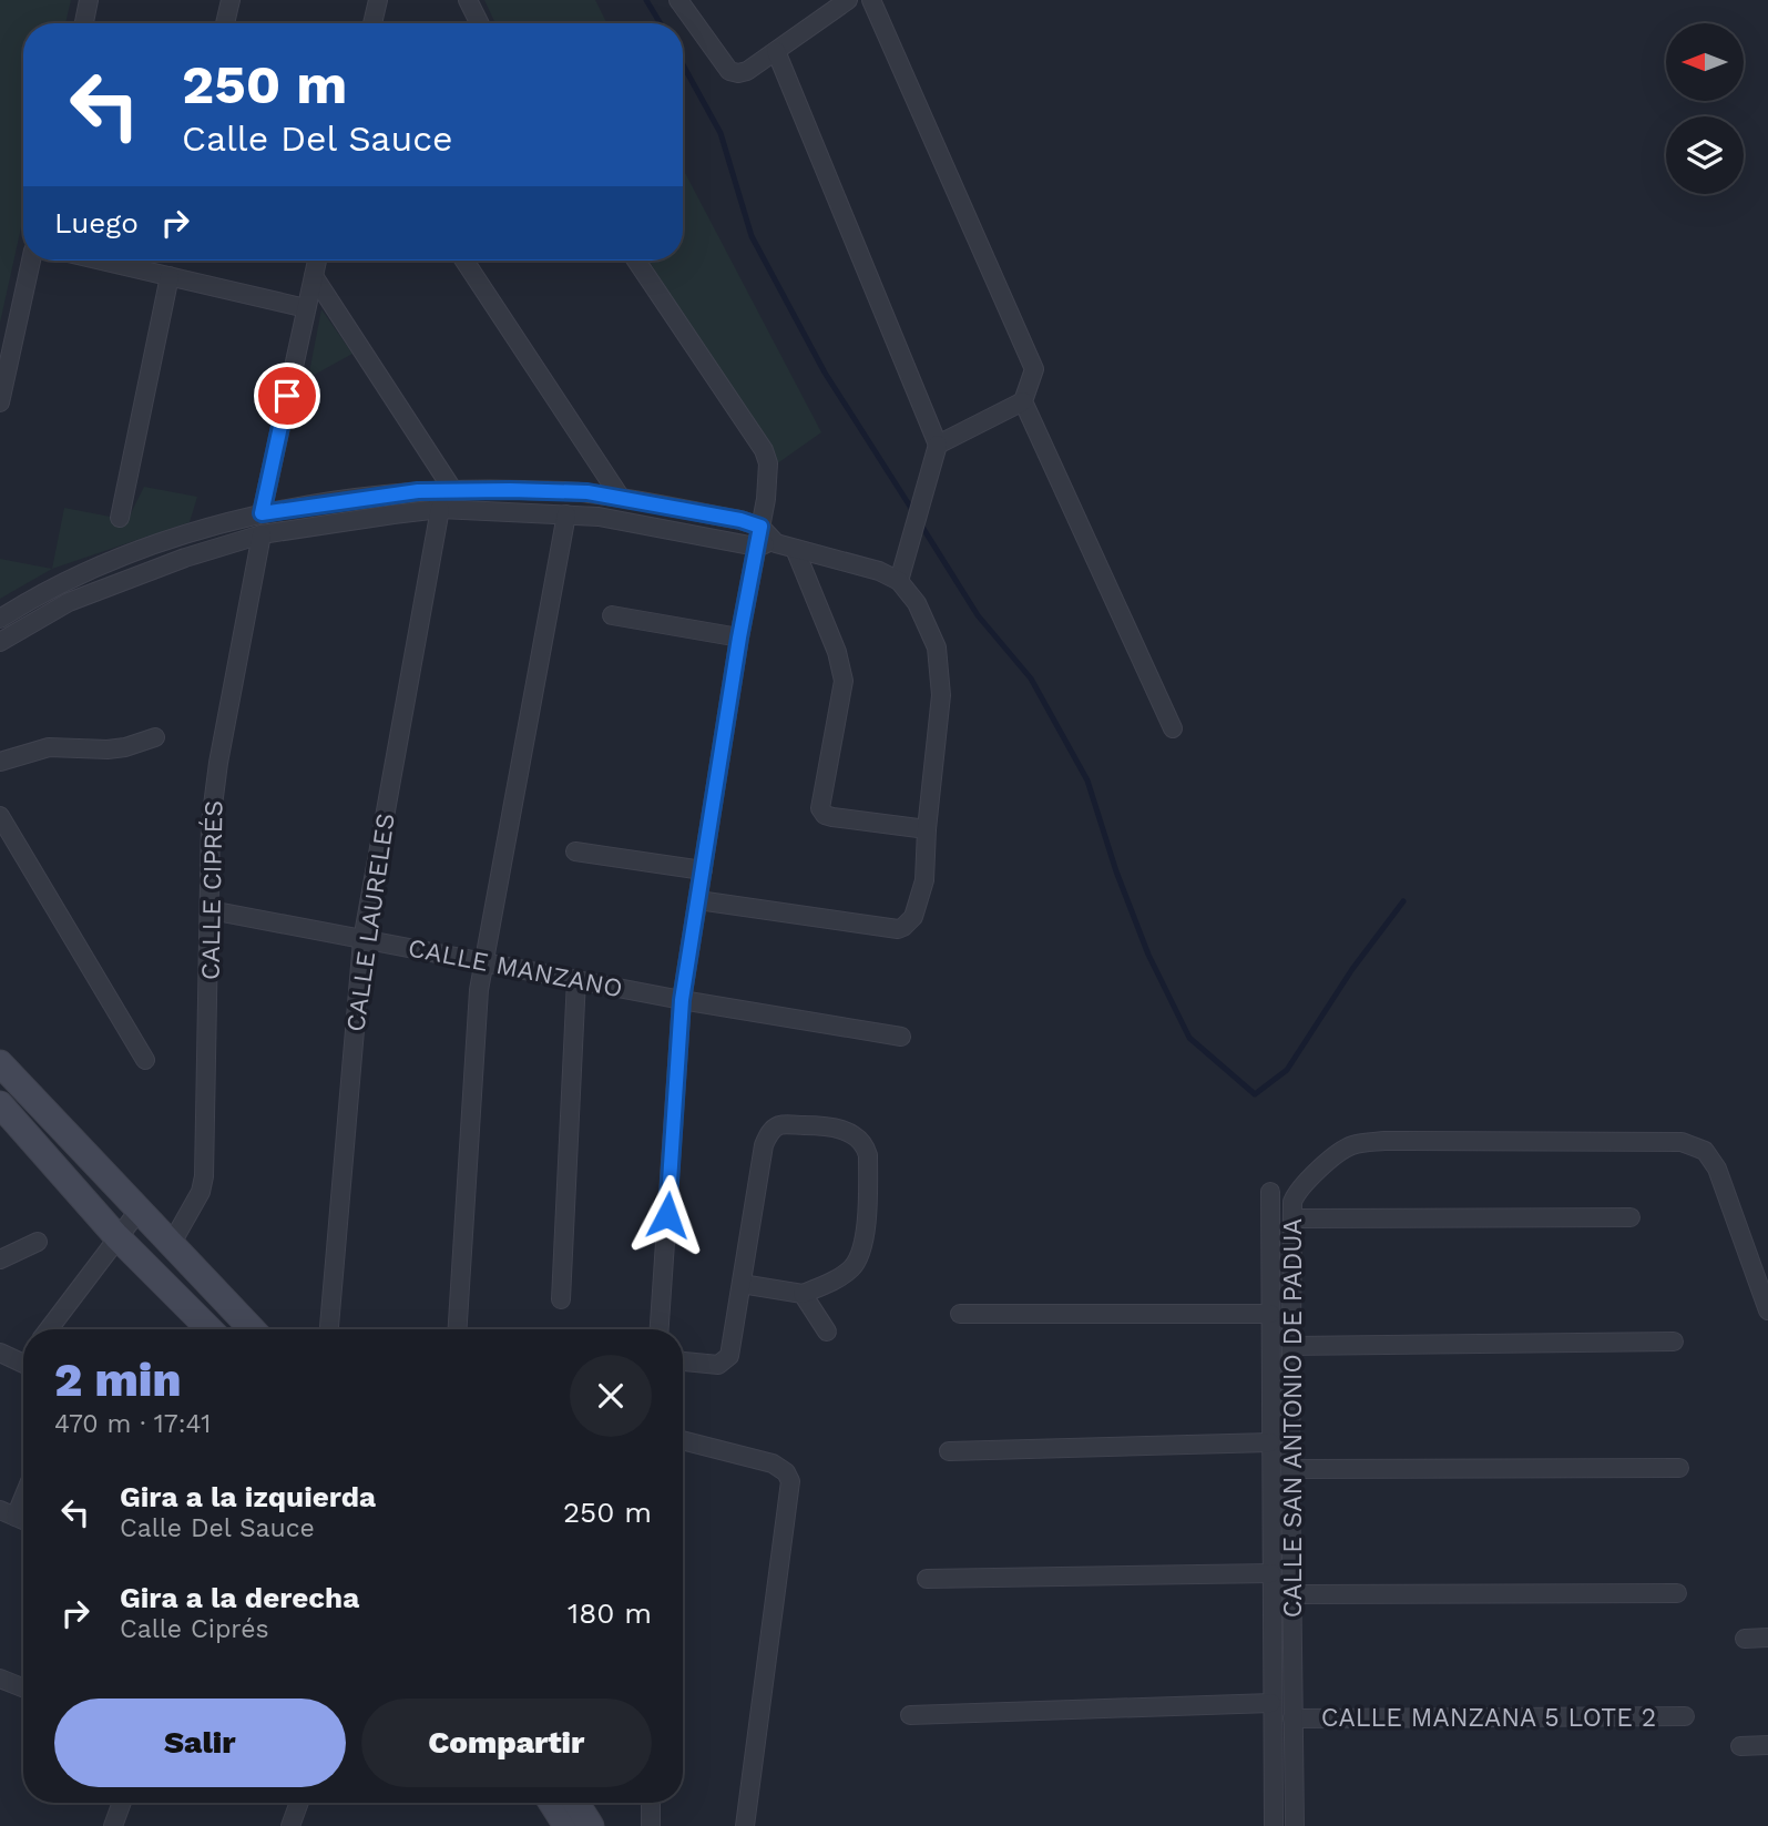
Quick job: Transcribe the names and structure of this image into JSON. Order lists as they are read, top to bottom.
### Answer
{
  "streets": {
    "street": [
      "CALLE CIPRÉS",
      "CALLE LAURELES",
      "CALLE MANZANO",
      "CALLE SAN ANTONIO DE PADUA",
      "CALLE MANZANA 5 LOTE 2"
    ]
  },
  "crossings": [
    ["CALLE CIPRÉS", "CALLE MANZANO"],
    ["CALLE LAURELES", "CALLE MANZANO"],
    ["CALLE SAN ANTONIO DE PADUA", "CALLE MANZANA 5 LOTE 2"]
  ],
  "north": "left",
  "page": {
    "turn": ["250 m", "Calle Del Sauce"],
    "then": "Luego",
    "heading": ["2 min", "470 m · 17:41"],
    "list": [
      {
        "name": "Gira a la izquierda",
        "note": "Calle Del Sauce",
        "value": "250 m"
      },
      {
        "name": "Gira a la derecha",
        "note": "Calle Ciprés",
        "value": "180 m"
      }
    ],
    "buttons": ["Salir", "Compartir"]
  }
}
